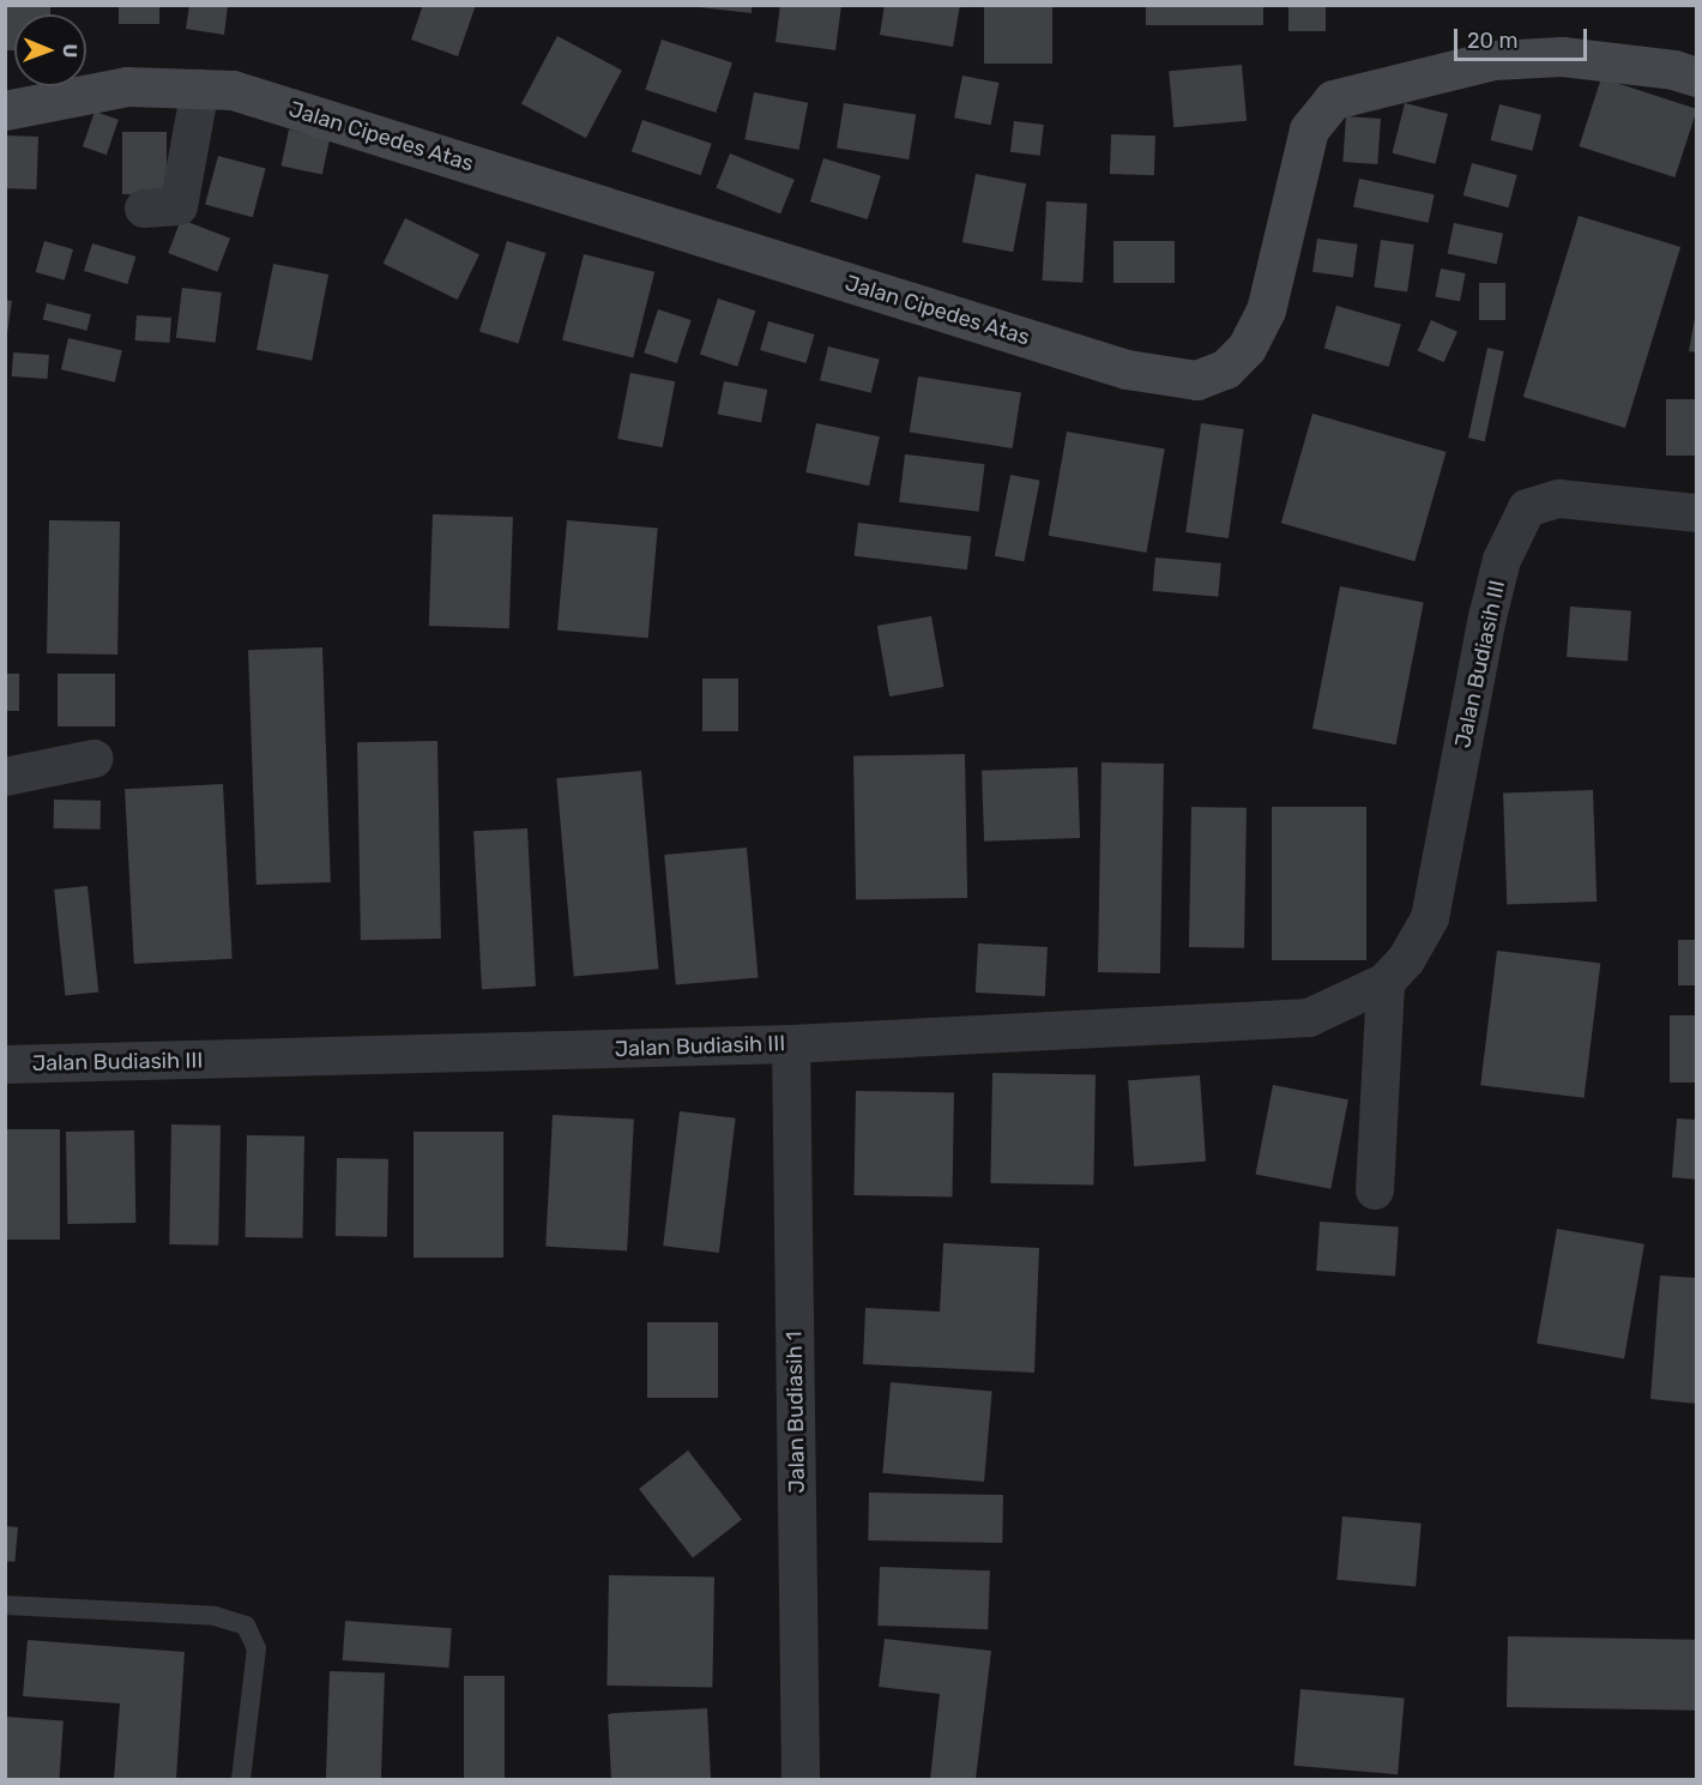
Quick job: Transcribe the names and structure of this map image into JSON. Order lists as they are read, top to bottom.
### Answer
{
  "streets": {
    "street": ["Jalan Cipedes Atas", "Jalan Budiasih III", "Jalan Budiasih 1"]
  },
  "crossings": [
    ["Jalan Budiasih III", "Jalan Budiasih 1"]
  ],
  "scale_bar": "20 m",
  "north": "right"
}
